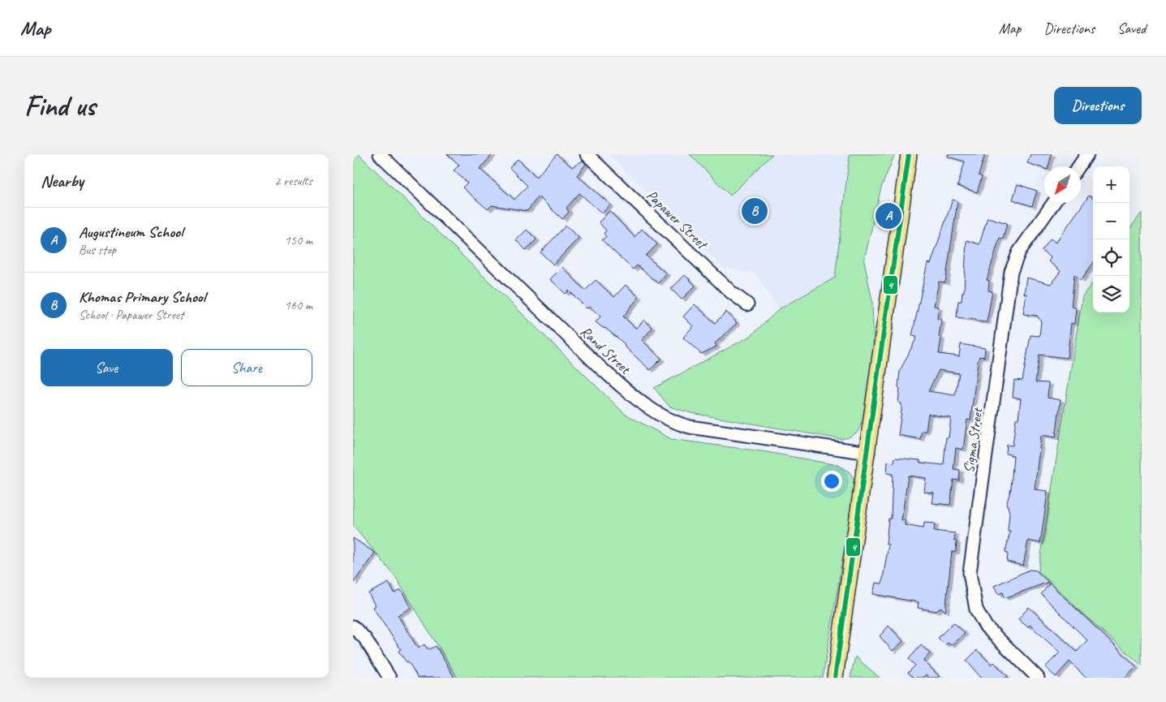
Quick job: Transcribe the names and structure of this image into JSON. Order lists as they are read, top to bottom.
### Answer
{
  "streets": {
    "street": ["Papawer Street", "Rand Street", "Sigma Street"]
  },
  "lines": ["transit line 4"],
  "north": "bottom left",
  "page": {
    "header": "Map",
    "nav": ["Map", "Directions", "Saved"],
    "buttons": [
      "Directions",
      ["Save", "Share"]
    ],
    "title": "Find us",
    "heading": ["Nearby", "2 results"],
    "map_buttons": ["+", "−"],
    "pins": ["B", "A"],
    "list": [
      {
        "mark": "A",
        "name": "Augustineum School",
        "note": "Bus stop",
        "value": "150 m"
      },
      {
        "mark": "B",
        "name": "Khomas Primary School",
        "note": "School · Papawer Street",
        "value": "160 m"
      }
    ]
  }
}
